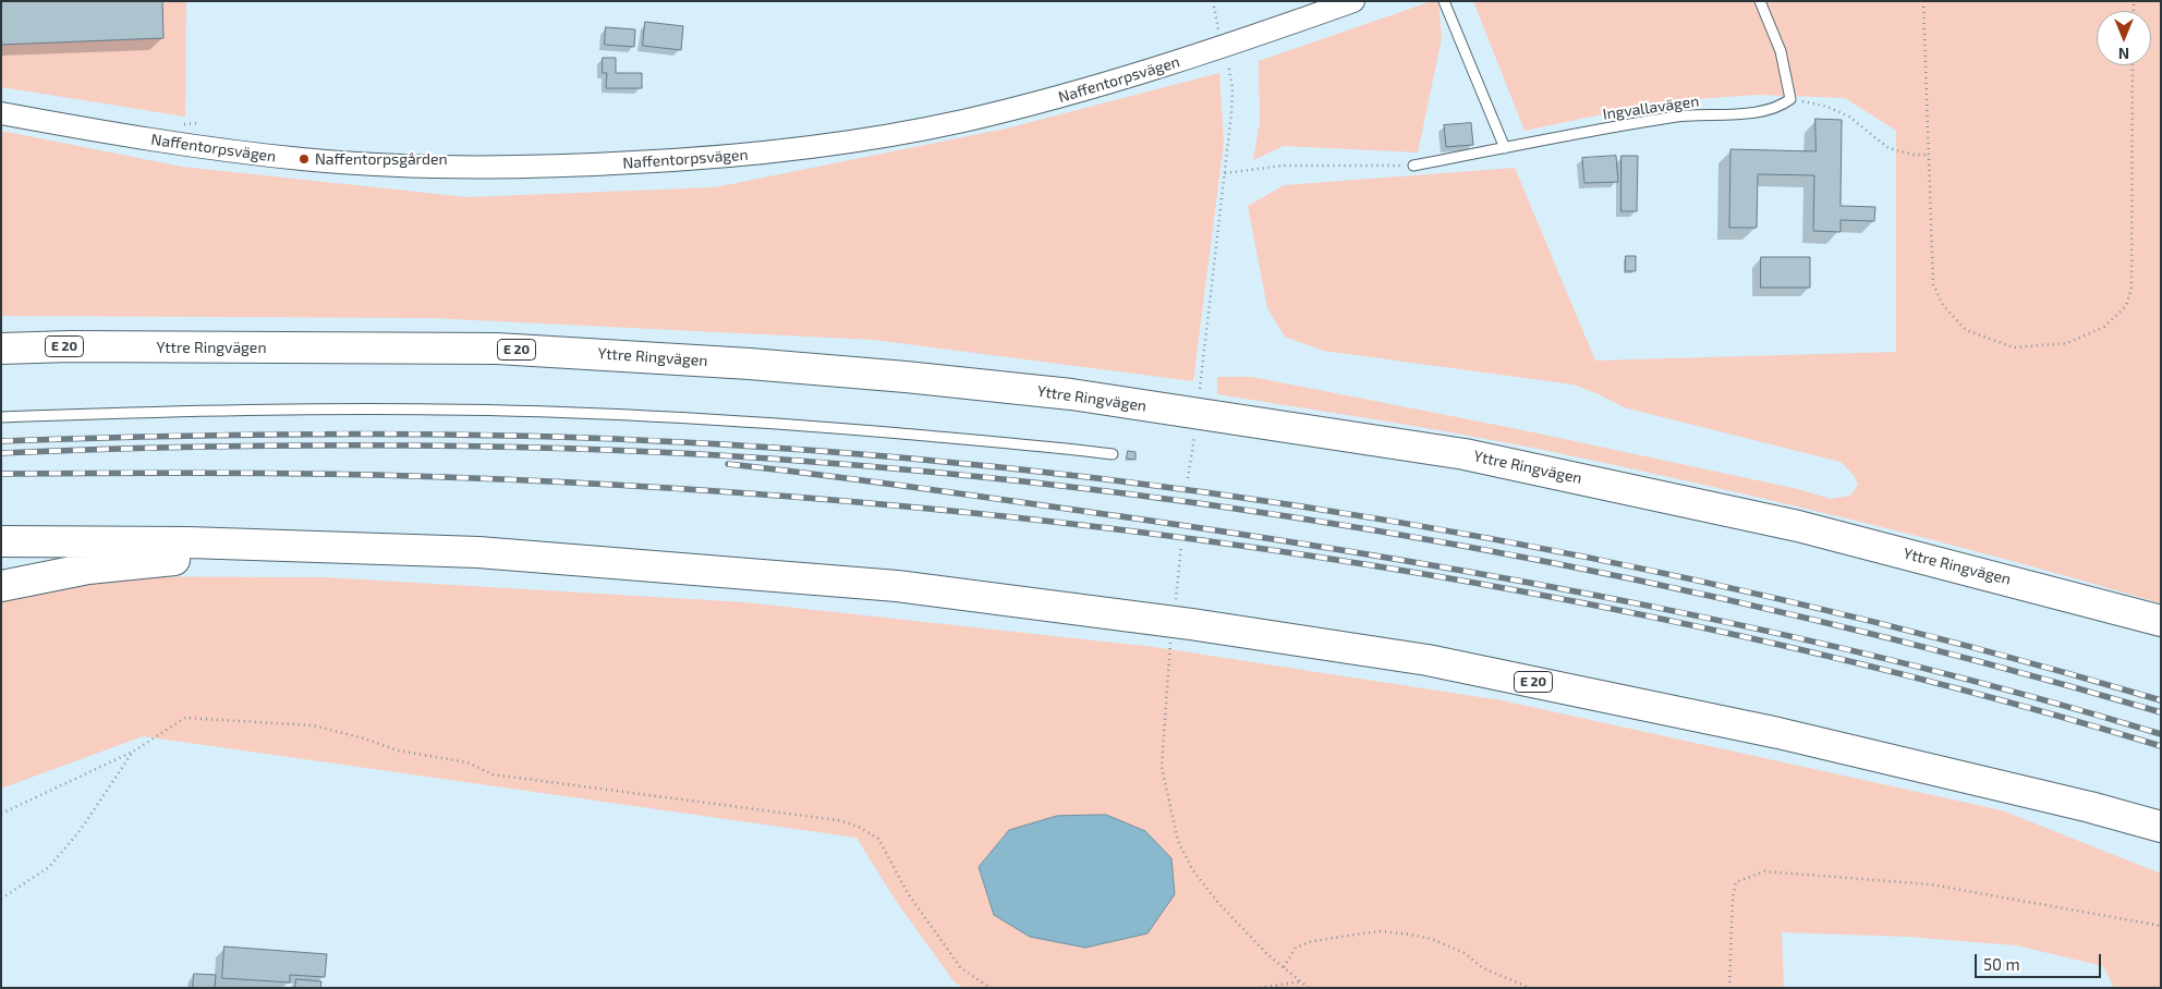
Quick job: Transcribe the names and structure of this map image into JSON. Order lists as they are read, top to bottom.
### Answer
{
  "streets": {
    "highway": ["E 20", "Yttre Ringvägen"],
    "street": ["Naffentorpsvägen"],
    "lane": ["Ingvallavägen"]
  },
  "places": ["Naffentorpsgården"],
  "scale_bar": "50 m",
  "north": "bottom"
}
